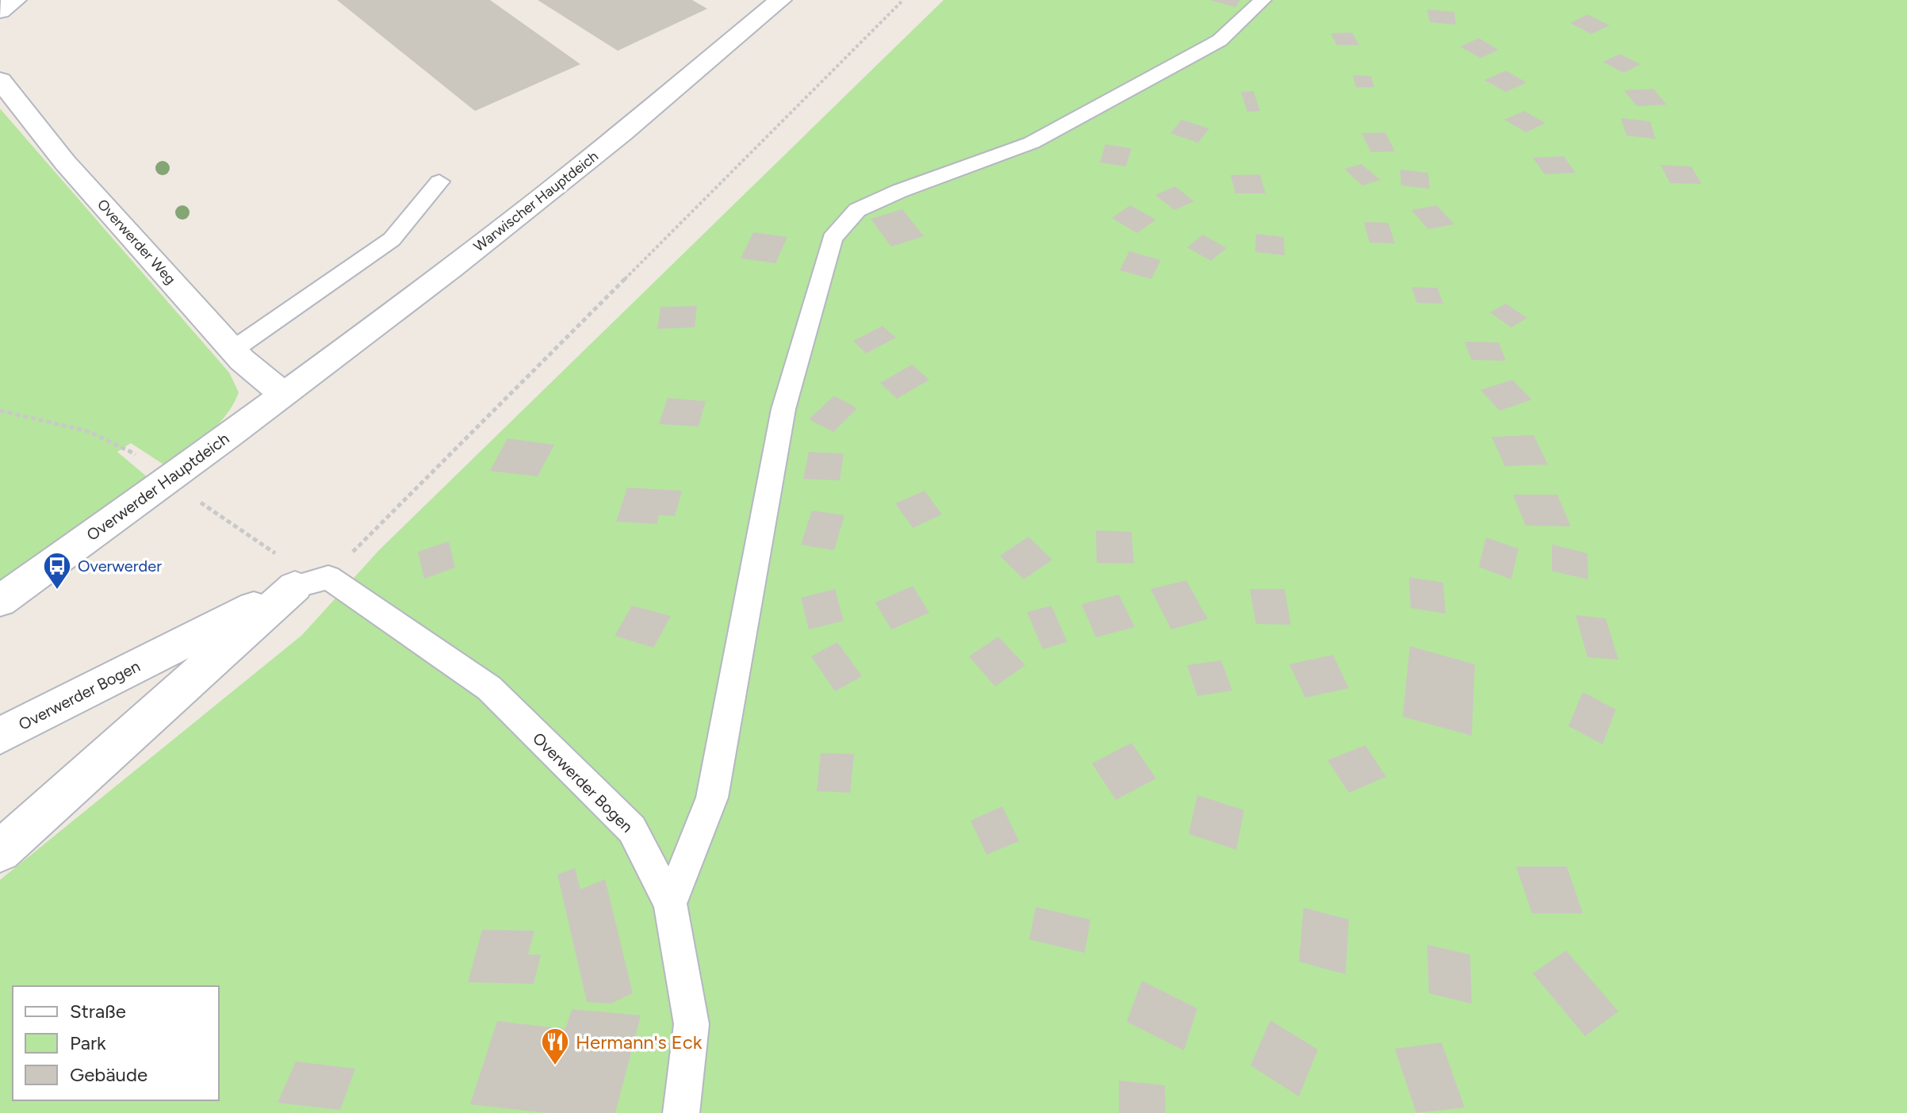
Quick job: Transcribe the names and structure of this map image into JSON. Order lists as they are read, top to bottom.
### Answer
{
  "streets": {
    "street": [
      "Warwischer Hauptdeich",
      "Overwerder Weg",
      "Overwerder Hauptdeich",
      "Overwerder Bogen"
    ]
  },
  "crossings": [
    ["Warwischer Hauptdeich", "Overwerder Weg"],
    ["Warwischer Hauptdeich", "Overwerder Hauptdeich"],
    ["Overwerder Weg", "Overwerder Hauptdeich"]
  ],
  "places": {
    "bus stop": ["Overwerder"],
    "restaurant": ["Hermann's Eck"]
  },
  "legend": ["Straße", "Park", "Gebäude"]
}
